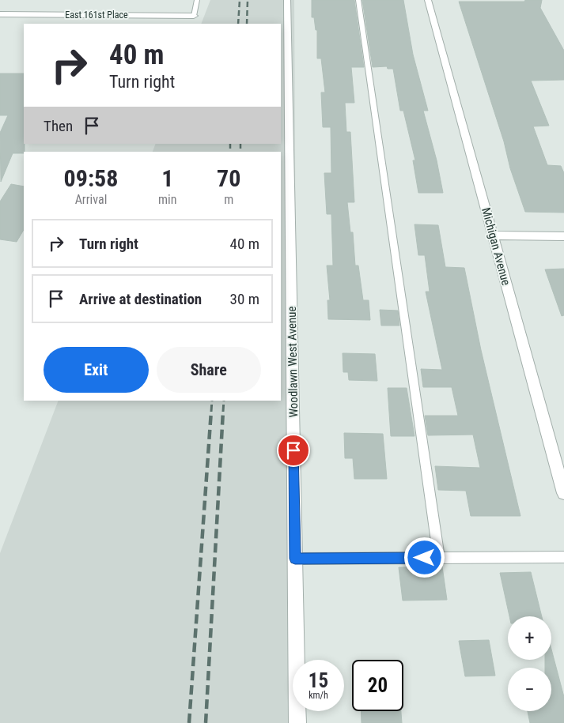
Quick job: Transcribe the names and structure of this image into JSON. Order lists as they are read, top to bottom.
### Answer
{
  "streets": {
    "street": ["East 161st Place", "Michigan Avenue", "Woodlawn West Avenue"]
  },
  "page": {
    "turn": ["40 m", "Turn right"],
    "then": "Then",
    "eta": [
      "09:58",
      "Arrival",
      "1",
      "min",
      "70",
      "m"
    ],
    "list": [
      {
        "name": "Turn right",
        "value": "40 m"
      },
      {
        "name": "Arrive at destination",
        "value": "30 m"
      }
    ],
    "buttons": ["Exit", "Share"],
    "map_buttons": ["+", "−"],
    "speed": "15 km/h",
    "limit": "20"
  }
}
